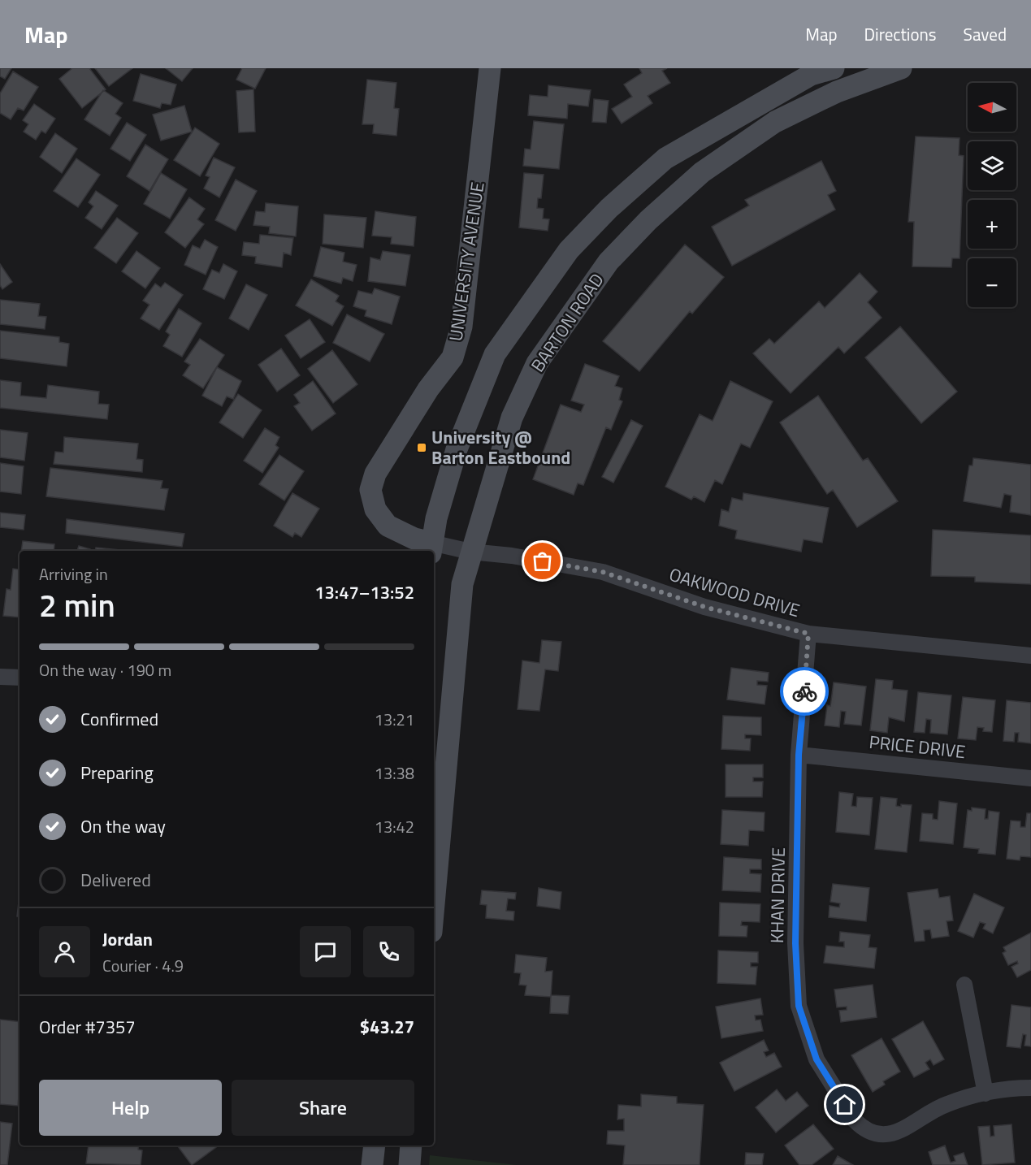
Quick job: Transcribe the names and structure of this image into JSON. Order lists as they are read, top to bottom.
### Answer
{
  "streets": {
    "main road": ["UNIVERSITY AVENUE", "BARTON ROAD"],
    "street": ["OAKWOOD DRIVE", "PRICE DRIVE", "KHAN DRIVE"]
  },
  "crossings": [
    ["UNIVERSITY AVENUE", "OAKWOOD DRIVE"],
    ["BARTON ROAD", "OAKWOOD DRIVE"],
    ["OAKWOOD DRIVE", "KHAN DRIVE"],
    ["PRICE DRIVE", "KHAN DRIVE"]
  ],
  "places": {
    "transit": ["University @ Barton Eastbound"]
  },
  "north": "left",
  "page": {
    "header": "Map",
    "nav": ["Map", "Directions", "Saved"],
    "map_buttons": ["+", "−"],
    "heading": ["2 min", "Arriving in", "13:47–13:52"],
    "panel": [
      "Jordan",
      "Courier · 4.9",
      "Order #7357",
      "$43.27"
    ],
    "bar": "On the way · 190 m",
    "list": [
      ["Confirmed", "13:21"],
      ["Preparing", "13:38"],
      ["On the way", "13:42"],
      "Delivered"
    ],
    "buttons": ["Help", "Share"]
  }
}
